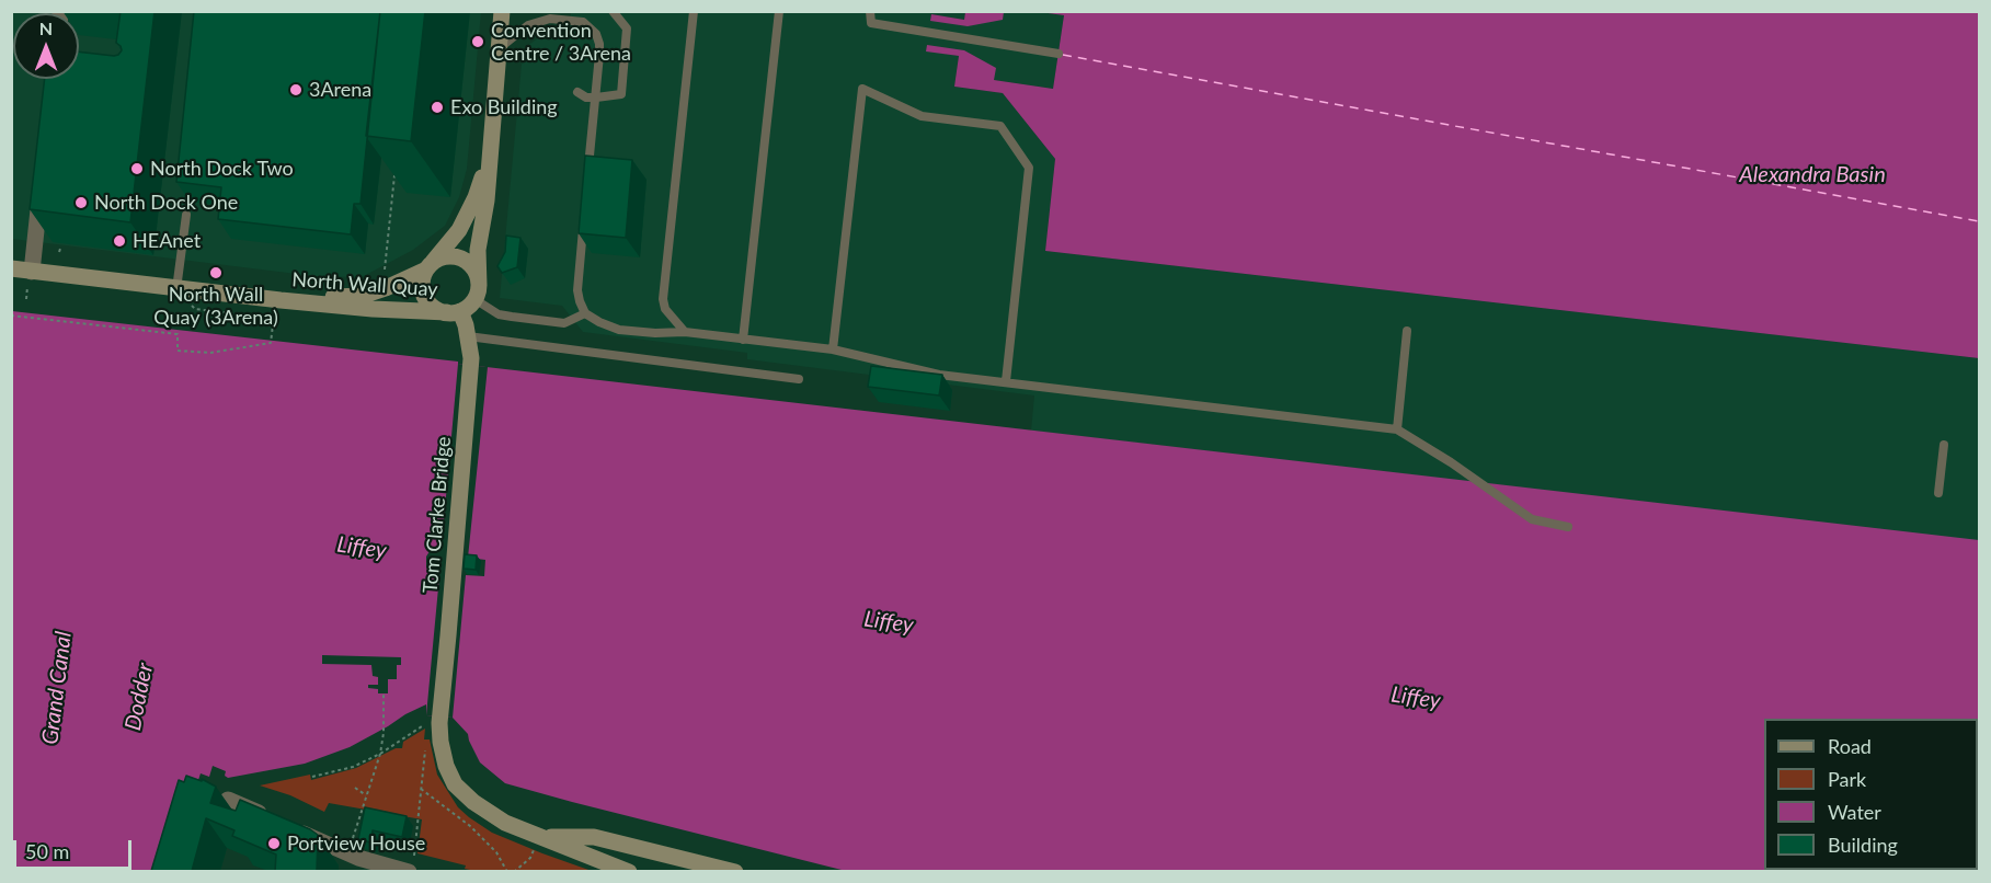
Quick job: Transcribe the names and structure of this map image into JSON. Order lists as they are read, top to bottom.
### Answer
{
  "streets": {
    "main road": ["North Wall Quay", "Tom Clarke Bridge"]
  },
  "crossings": [
    ["North Wall Quay", "Tom Clarke Bridge"]
  ],
  "water": [
    "Alexandra Basin",
    "Liffey",
    "Grand Canal",
    "Dodder"
  ],
  "places": [
    "Convention Centre / 3Arena",
    "3Arena",
    "Exo Building",
    "North Dock Two",
    "North Dock One",
    "HEAnet",
    "North Wall Quay (3Arena)",
    "Portview House"
  ],
  "legend": [
    "Road",
    "Park",
    "Water",
    "Building"
  ],
  "scale_bar": "50 m",
  "north": "top"
}
